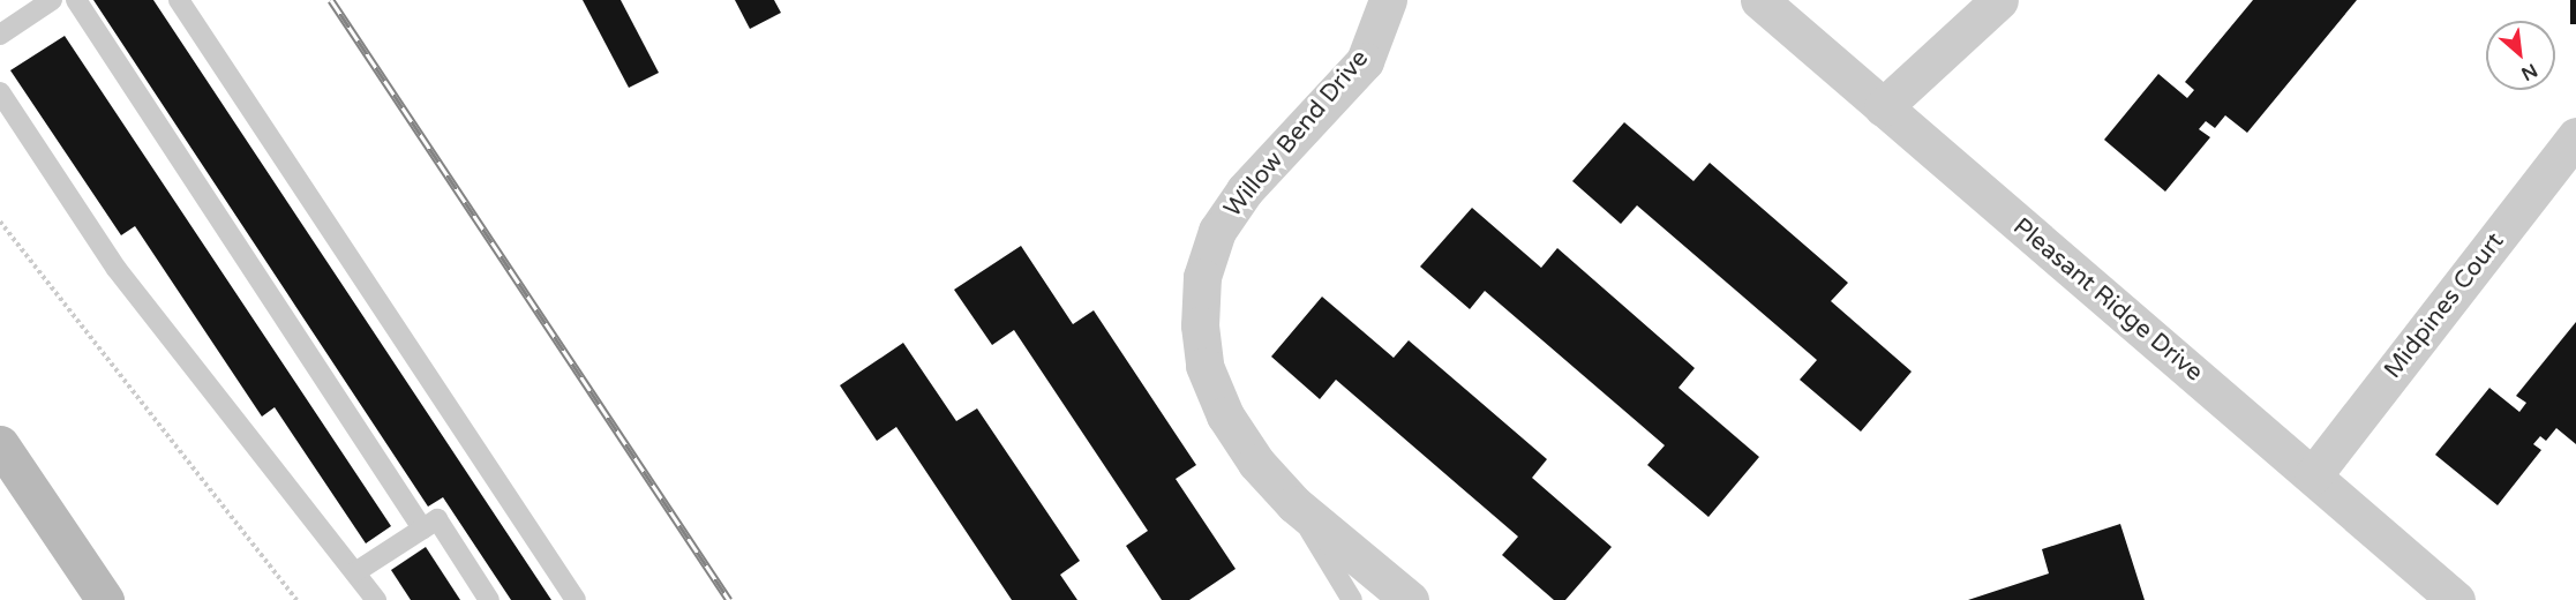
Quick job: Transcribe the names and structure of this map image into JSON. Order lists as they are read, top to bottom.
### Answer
{
  "streets": {
    "street": ["Willow Bend Drive", "Pleasant Ridge Drive", "Midpines Court"]
  },
  "crossings": [
    ["Pleasant Ridge Drive", "Midpines Court"]
  ],
  "north": "bottom right"
}
